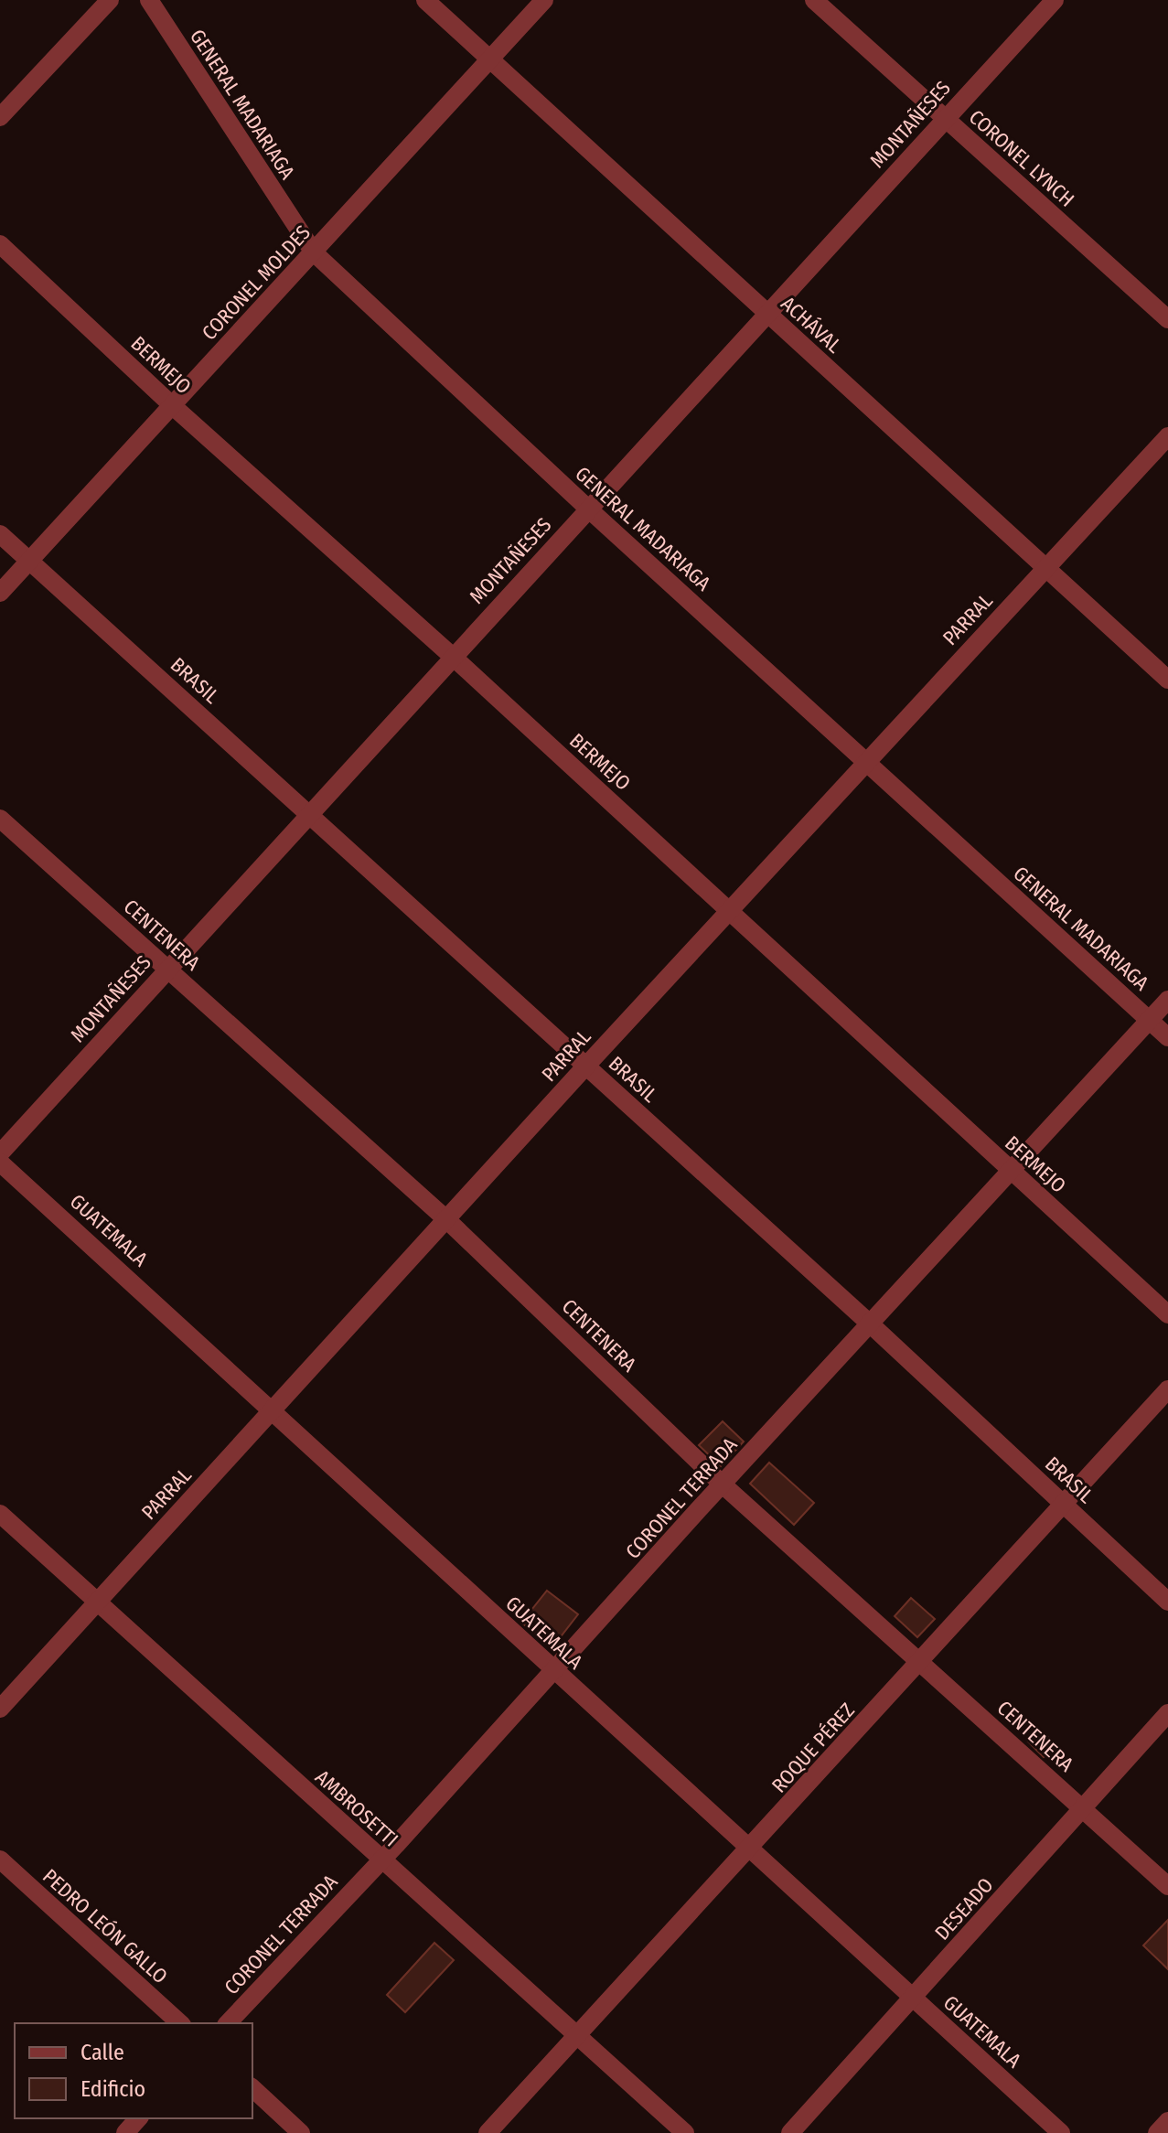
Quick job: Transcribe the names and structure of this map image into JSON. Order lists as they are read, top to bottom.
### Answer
{
  "streets": {
    "street": [
      "GENERAL MADARIAGA",
      "MONTAÑESES",
      "CORONEL LYNCH",
      "CORONEL MOLDES",
      "ACHÁVAL",
      "BERMEJO",
      "PARRAL",
      "BRASIL",
      "CENTENERA",
      "GUATEMALA",
      "CORONEL TERRADA",
      "ROQUE PÉREZ",
      "AMBROSETTI",
      "DESEADO",
      "PEDRO LEÓN GALLO"
    ]
  },
  "crossings": [
    ["GENERAL MADARIAGA", "MONTAÑESES"],
    ["GENERAL MADARIAGA", "CORONEL MOLDES"],
    ["GENERAL MADARIAGA", "PARRAL"],
    ["GENERAL MADARIAGA", "CORONEL TERRADA"],
    ["MONTAÑESES", "CORONEL LYNCH"],
    ["MONTAÑESES", "ACHÁVAL"],
    ["MONTAÑESES", "BERMEJO"],
    ["MONTAÑESES", "BRASIL"],
    ["MONTAÑESES", "CENTENERA"],
    ["CORONEL MOLDES", "ACHÁVAL"],
    ["CORONEL MOLDES", "BERMEJO"],
    ["CORONEL MOLDES", "BRASIL"],
    ["ACHÁVAL", "PARRAL"],
    ["BERMEJO", "PARRAL"],
    ["BERMEJO", "CORONEL TERRADA"],
    ["PARRAL", "BRASIL"],
    ["PARRAL", "CENTENERA"],
    ["PARRAL", "GUATEMALA"],
    ["PARRAL", "AMBROSETTI"],
    ["BRASIL", "CORONEL TERRADA"],
    ["BRASIL", "ROQUE PÉREZ"],
    ["CENTENERA", "CORONEL TERRADA"],
    ["CENTENERA", "ROQUE PÉREZ"],
    ["CENTENERA", "DESEADO"],
    ["GUATEMALA", "CORONEL TERRADA"],
    ["GUATEMALA", "ROQUE PÉREZ"],
    ["GUATEMALA", "DESEADO"],
    ["CORONEL TERRADA", "AMBROSETTI"],
    ["ROQUE PÉREZ", "AMBROSETTI"]
  ],
  "legend": ["Calle", "Edificio"]
}
